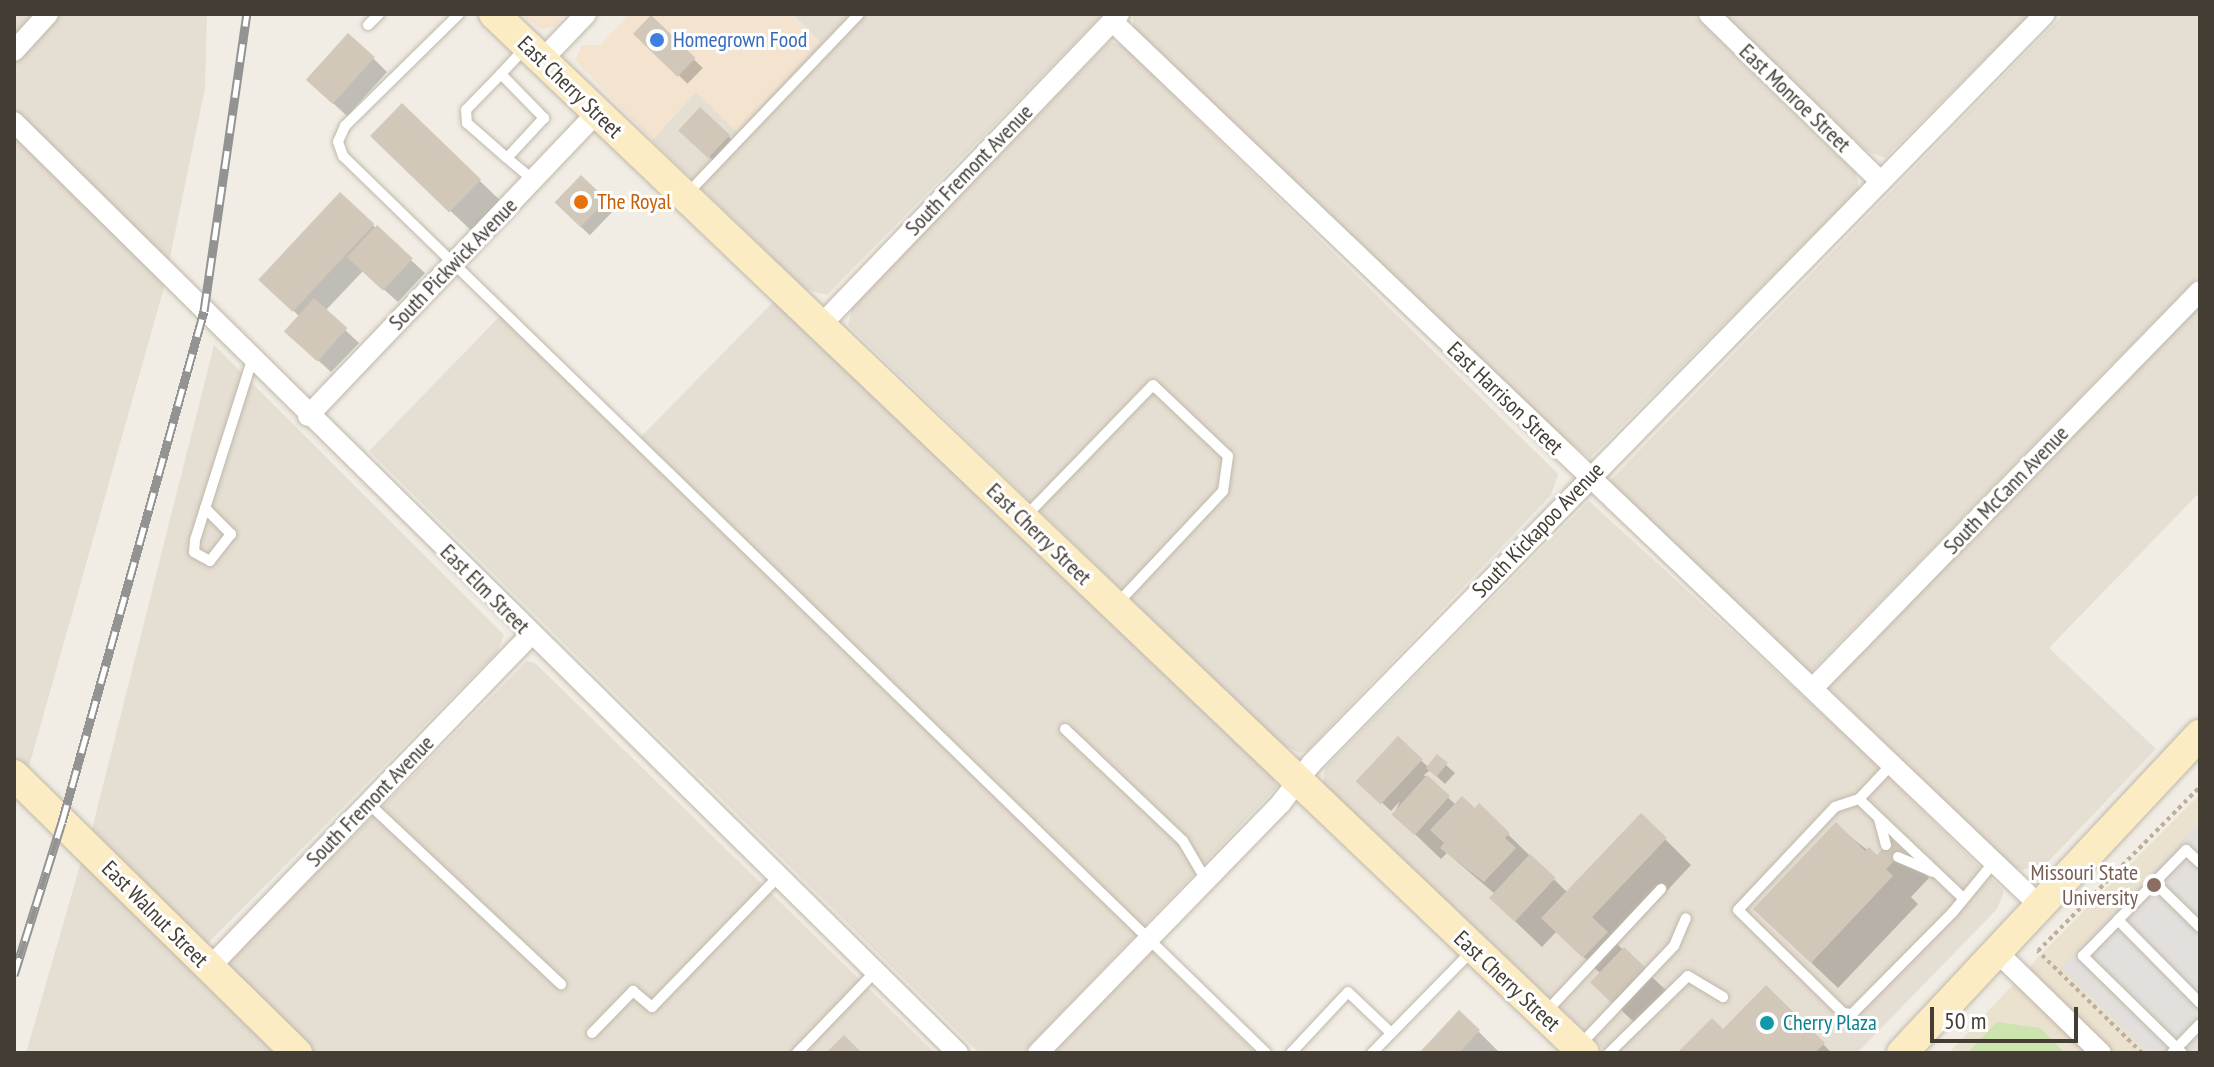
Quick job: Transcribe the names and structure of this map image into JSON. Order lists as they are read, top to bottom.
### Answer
{
  "streets": {
    "street": [
      "East Cherry Street",
      "East Monroe Street",
      "South Fremont Avenue",
      "South Pickwick Avenue",
      "East Harrison Street",
      "South McCann Avenue",
      "South Kickapoo Avenue",
      "East Elm Street",
      "East Walnut Street"
    ]
  },
  "crossings": [
    ["East Cherry Street", "South Fremont Avenue"],
    ["East Cherry Street", "South Pickwick Avenue"],
    ["East Cherry Street", "South Kickapoo Avenue"],
    ["East Monroe Street", "South Kickapoo Avenue"],
    ["South Fremont Avenue", "East Harrison Street"],
    ["South Fremont Avenue", "East Elm Street"],
    ["South Fremont Avenue", "East Walnut Street"],
    ["South Pickwick Avenue", "East Elm Street"],
    ["East Harrison Street", "South McCann Avenue"],
    ["East Harrison Street", "South Kickapoo Avenue"]
  ],
  "places": [
    "Homegrown Food",
    "The Royal",
    "Missouri State University",
    "Cherry Plaza"
  ],
  "scale_bar": "50 m"
}
